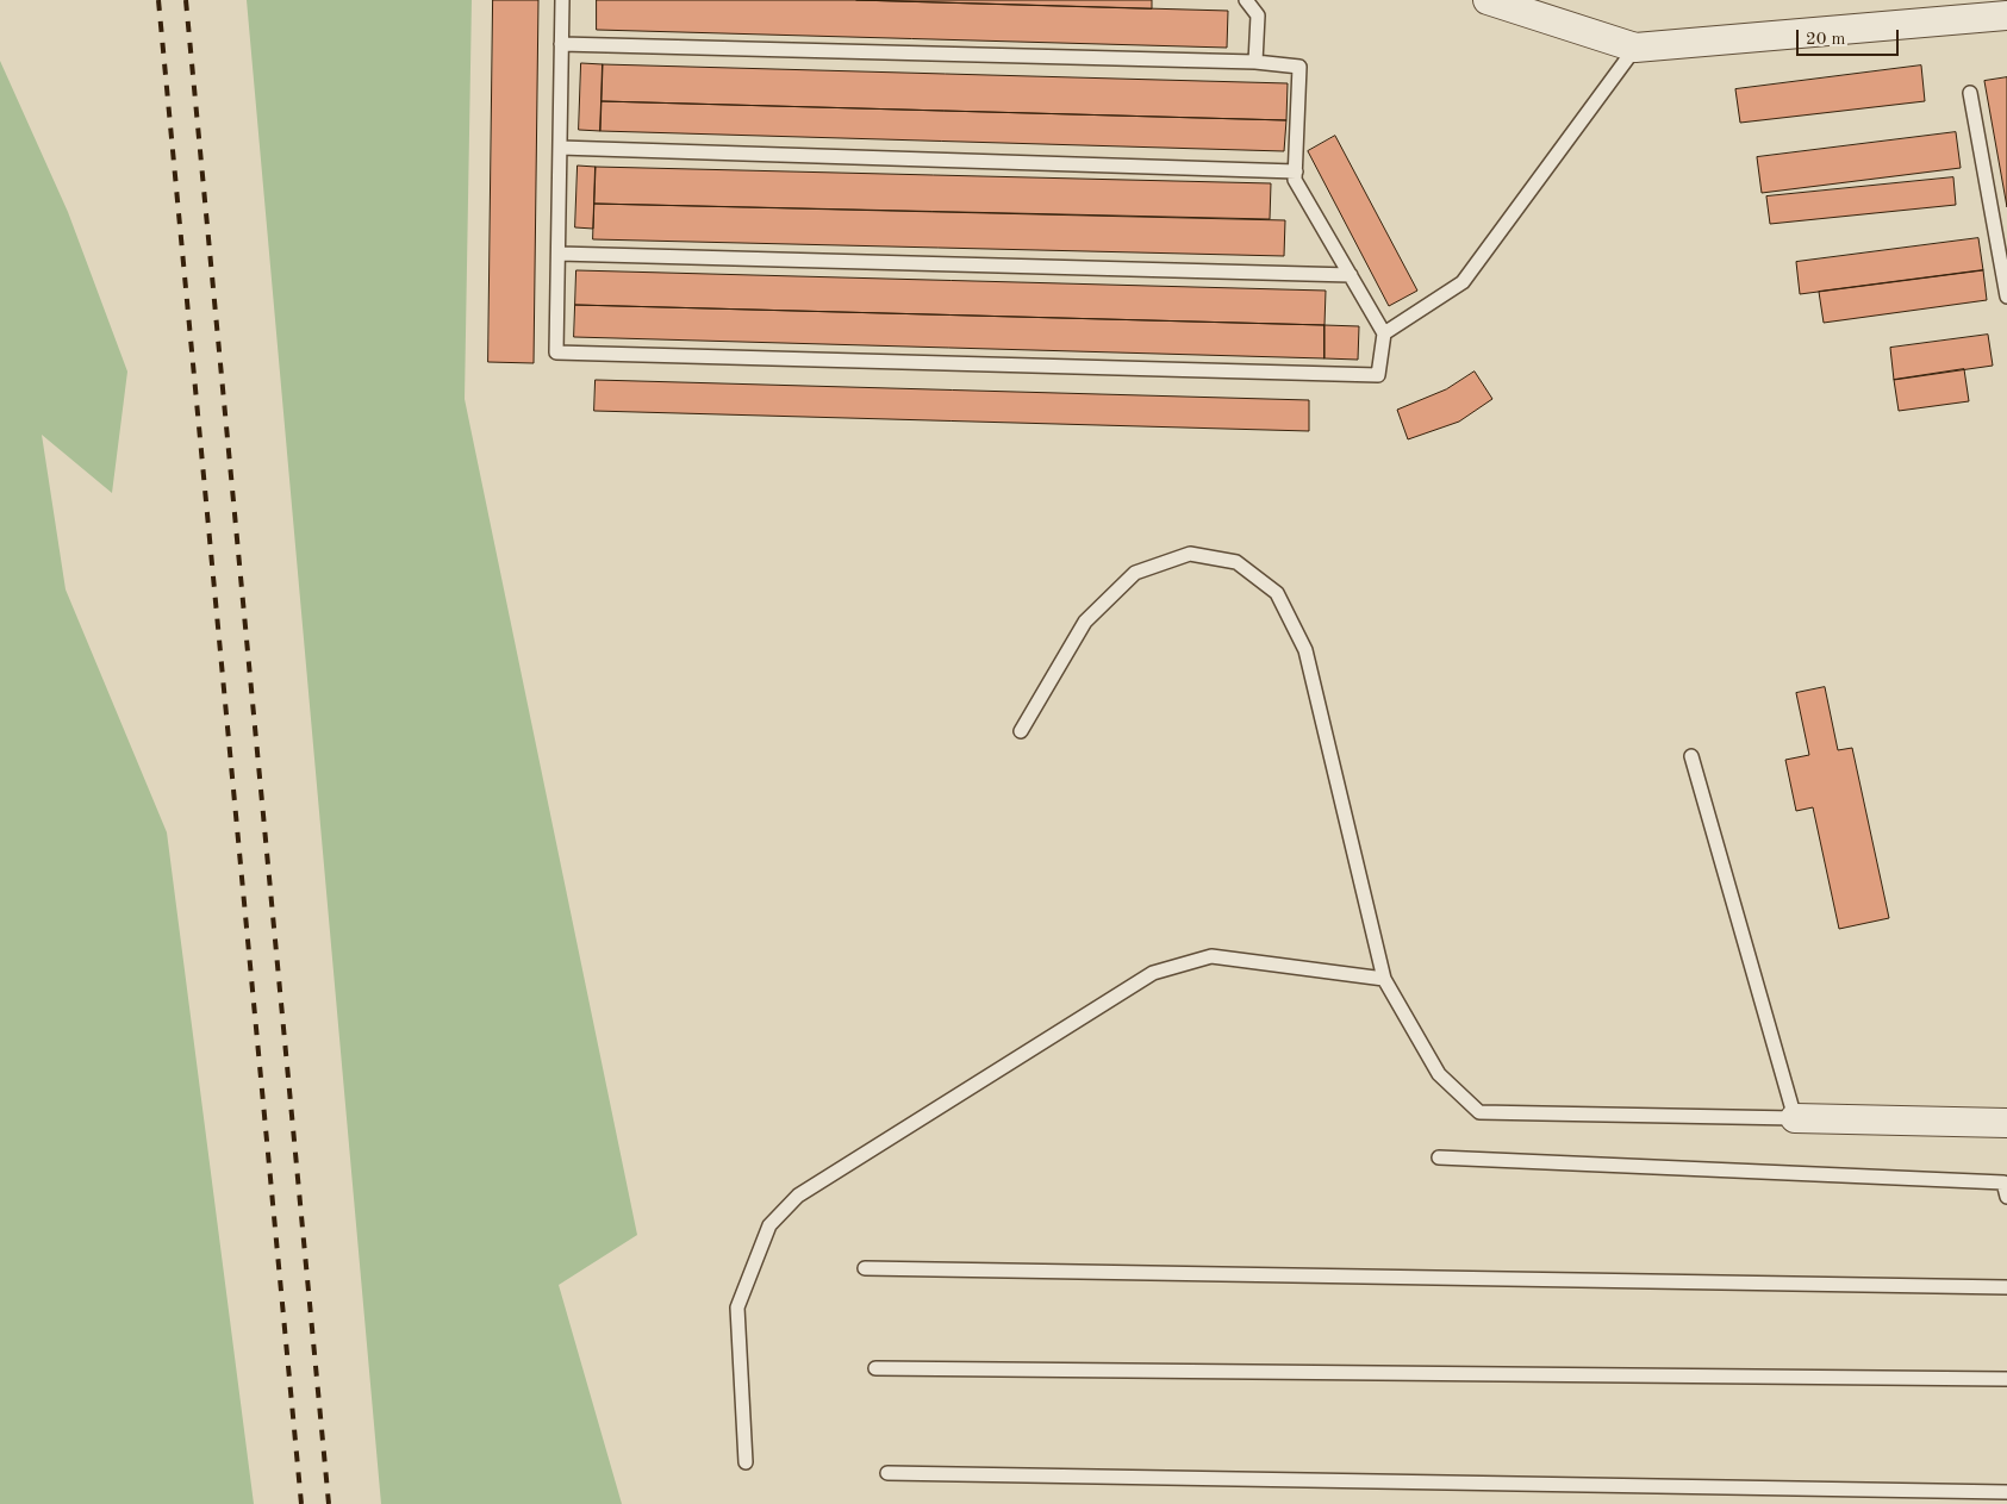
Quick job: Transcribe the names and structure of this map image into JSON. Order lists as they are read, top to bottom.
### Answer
{
  "scale_bar": "20 m"
}
